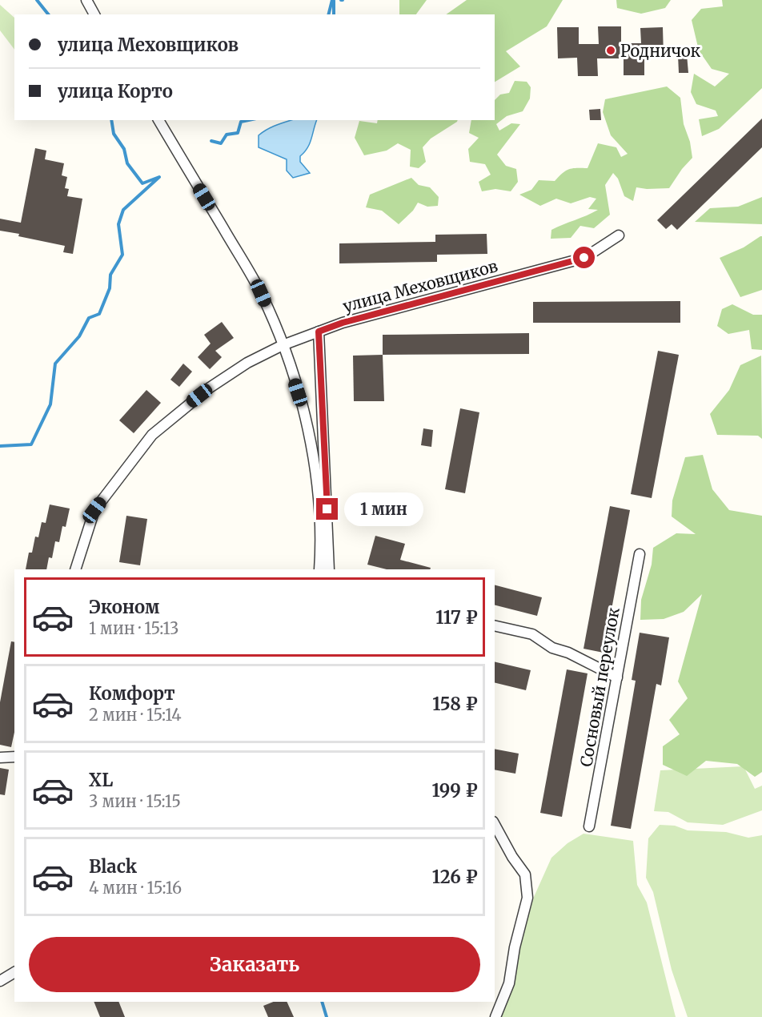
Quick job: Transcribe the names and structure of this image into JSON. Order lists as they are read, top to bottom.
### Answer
{
  "streets": {
    "street": ["улица Меховщиков", "Сосновый переулок"]
  },
  "places": ["Родничок"],
  "page": {
    "banner": ["улица Меховщиков", "улица Корто"],
    "bubble": "1 мин",
    "list": [
      {
        "name": "Эконом",
        "note": "1 мин · 15:13",
        "value": "117 ₽"
      },
      {
        "name": "Комфорт",
        "note": "2 мин · 15:14",
        "value": "158 ₽"
      },
      {
        "name": "XL",
        "note": "3 мин · 15:15",
        "value": "199 ₽"
      },
      {
        "name": "Black",
        "note": "4 мин · 15:16",
        "value": "126 ₽"
      }
    ],
    "buttons": "Заказать"
  }
}
